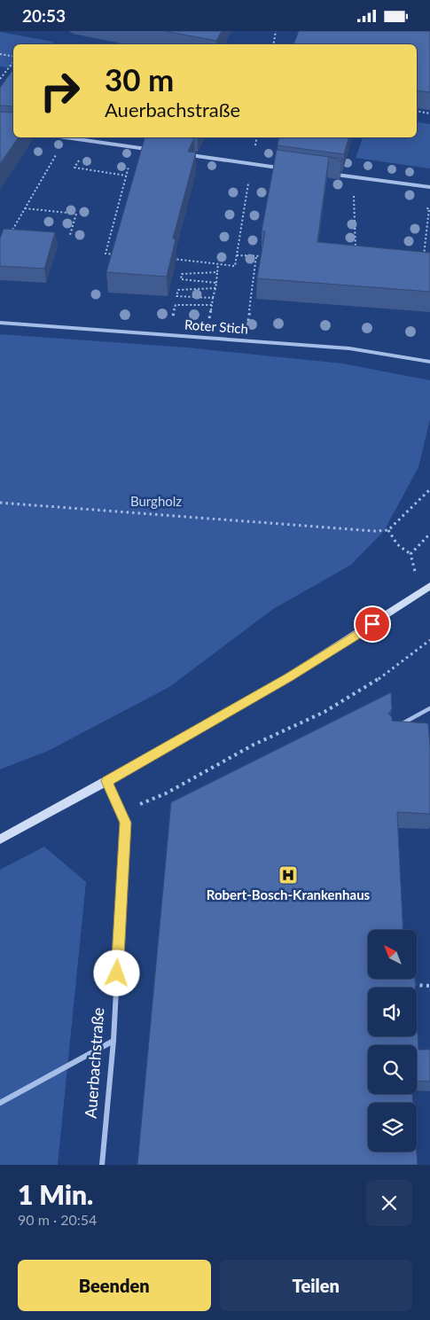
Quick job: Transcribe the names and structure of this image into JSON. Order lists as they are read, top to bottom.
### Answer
{
  "streets": {
    "street": ["Roter Stich", "Auerbachstraße"]
  },
  "parks": ["Burgholz"],
  "places": {
    "hospital": ["Robert-Bosch-Krankenhaus"]
  },
  "north": "top left",
  "page": {
    "status": "20:53",
    "turn": ["30 m", "Auerbachstraße"],
    "heading": ["1 Min.", "90 m · 20:54"],
    "buttons": ["Beenden", "Teilen"]
  }
}
